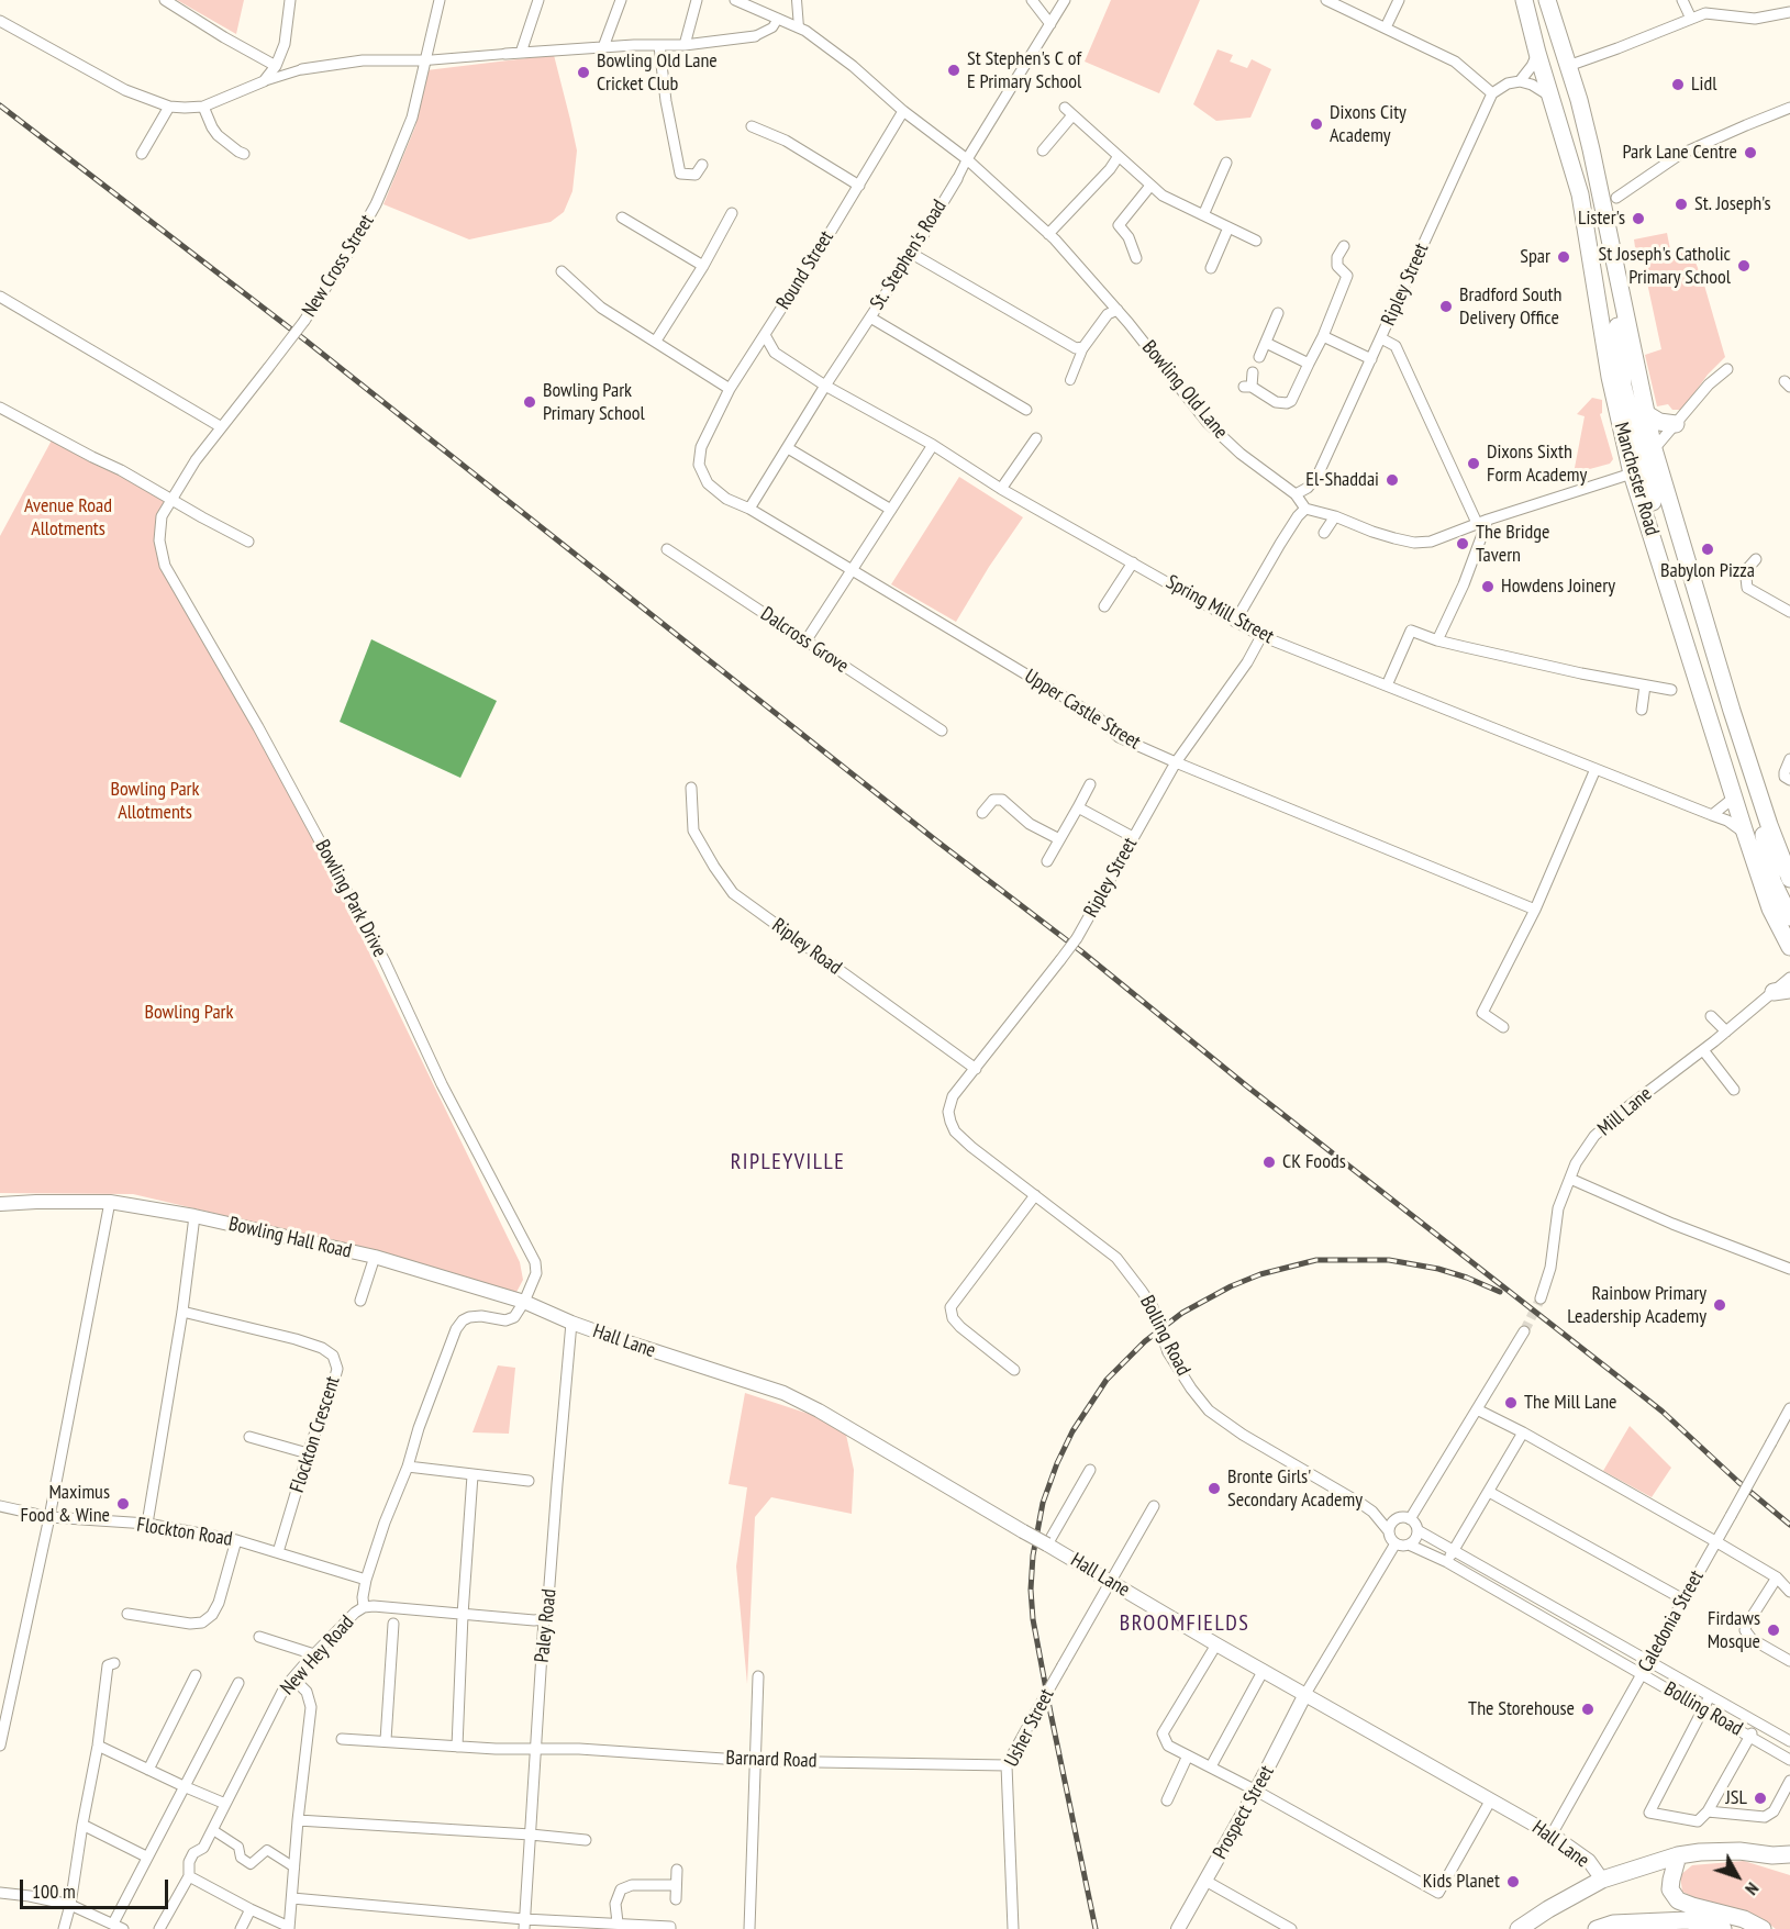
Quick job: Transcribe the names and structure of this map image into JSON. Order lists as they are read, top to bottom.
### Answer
{
  "streets": {
    "main road": ["Manchester Road"],
    "street": [
      "St. Stephen's Road",
      "New Cross Street",
      "Round Street",
      "Ripley Street",
      "Bowling Old Lane",
      "Spring Mill Street",
      "Dalcross Grove",
      "Upper Castle Street",
      "Bowling Park Drive",
      "Ripley Road",
      "Mill Lane",
      "Bowling Hall Road",
      "Bolling Road",
      "Hall Lane",
      "Flockton Crescent",
      "Flockton Road",
      "Caledonia Street",
      "Paley Road",
      "New Hey Road",
      "Usher Street",
      "Barnard Road",
      "Prospect Street"
    ]
  },
  "crossings": [
    ["St. Stephen's Road", "Bowling Old Lane"],
    ["St. Stephen's Road", "Spring Mill Street"],
    ["St. Stephen's Road", "Upper Castle Street"],
    ["New Cross Street", "Bowling Park Drive"],
    ["Round Street", "Bowling Old Lane"],
    ["Round Street", "Spring Mill Street"],
    ["Round Street", "Upper Castle Street"],
    ["Ripley Street", "Bowling Old Lane"],
    ["Ripley Street", "Spring Mill Street"],
    ["Ripley Street", "Upper Castle Street"],
    ["Ripley Street", "Ripley Road"],
    ["Ripley Street", "Bolling Road"],
    ["Manchester Road", "Spring Mill Street"],
    ["Bowling Park Drive", "Bowling Hall Road"],
    ["Bowling Park Drive", "New Hey Road"],
    ["Bowling Hall Road", "Hall Lane"],
    ["Bowling Hall Road", "Paley Road"],
    ["Bowling Hall Road", "New Hey Road"],
    ["Bolling Road", "Caledonia Street"],
    ["Hall Lane", "Caledonia Street"],
    ["Hall Lane", "Paley Road"],
    ["Hall Lane", "Usher Street"],
    ["Hall Lane", "Prospect Street"],
    ["Flockton Crescent", "Flockton Road"],
    ["Flockton Road", "New Hey Road"],
    ["Paley Road", "Barnard Road"],
    ["Usher Street", "Barnard Road"]
  ],
  "districts": ["RIPLEYVILLE", "BROOMFIELDS"],
  "parks": ["Avenue Road Allotments", "Bowling Park Allotments", "Bowling Park"],
  "places": [
    "St Stephen's C of E Primary School",
    "Bowling Old Lane Cricket Club",
    "Lidl",
    "Dixons City Academy",
    "Park Lane Centre",
    "St. Joseph's",
    "Lister's",
    "Spar",
    "St Joseph's Catholic Primary School",
    "Bradford South Delivery Office",
    "Bowling Park Primary School",
    "Dixons Sixth Form Academy",
    "El-Shaddai",
    "The Bridge Tavern",
    "Babylon Pizza",
    "Howdens Joinery",
    "CK Foods",
    "Rainbow Primary Leadership Academy",
    "The Mill Lane",
    "Bronte Girls' Secondary Academy",
    "Maximus Food & Wine",
    "Firdaws Mosque",
    "The Storehouse",
    "JSL",
    "Kids Planet"
  ],
  "scale_bar": "100 m",
  "north": "bottom right"
}
